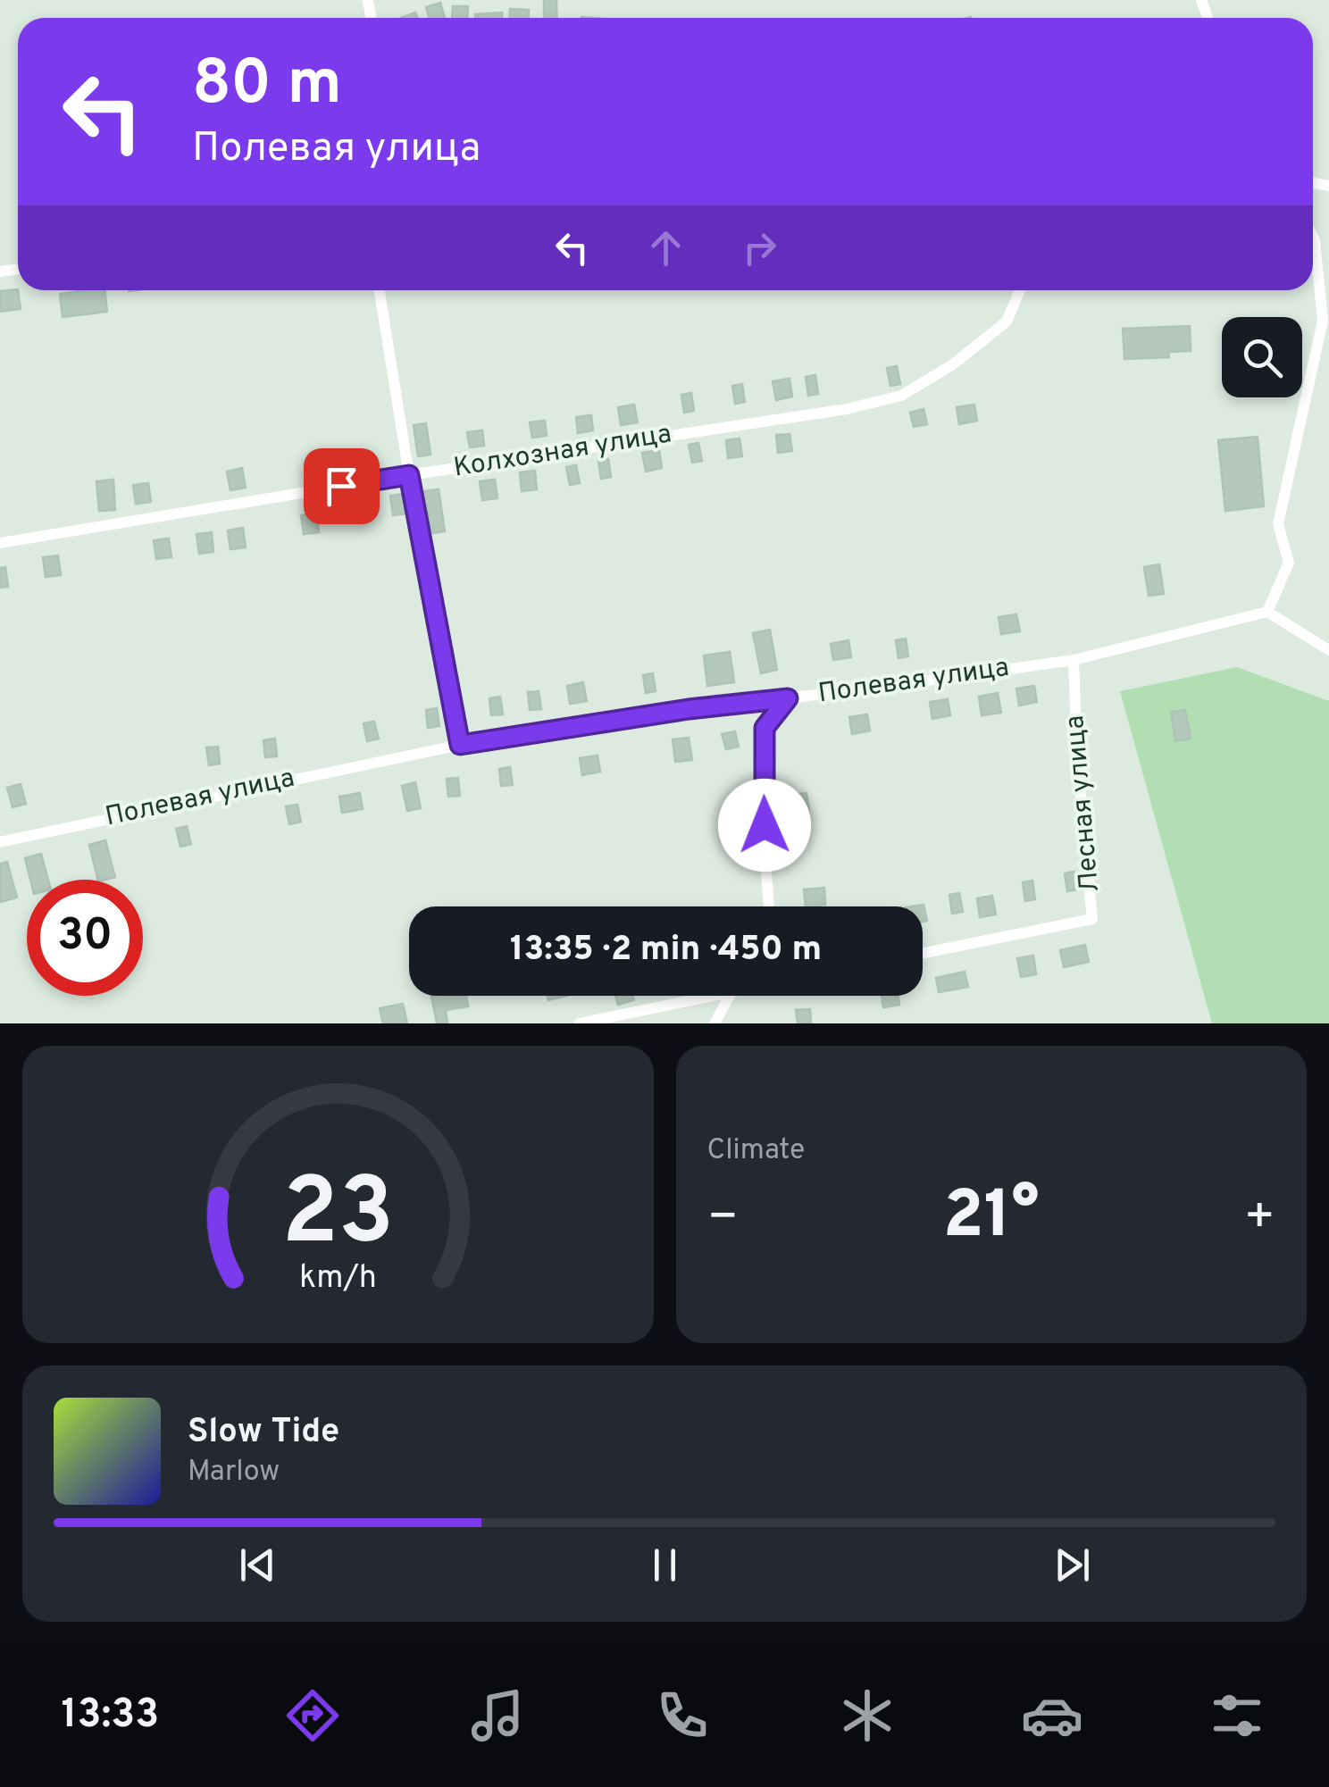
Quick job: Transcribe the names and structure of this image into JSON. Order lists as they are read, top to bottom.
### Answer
{
  "streets": {
    "street": ["Колхозная улица", "Полевая улица", "Лесная улица"]
  },
  "crossings": [
    ["Полевая улица", "Лесная улица"]
  ],
  "page": {
    "turn": ["80 m", "Полевая улица"],
    "limit": "30",
    "trip": "13:35 · 2 min · 450 m",
    "tile": "Climate",
    "heat": ["−", "21°", "+"],
    "song": ["Slow Tide", "Marlow"],
    "tabs": "13:33",
    "gauge": ["23", "km/h"]
  }
}
